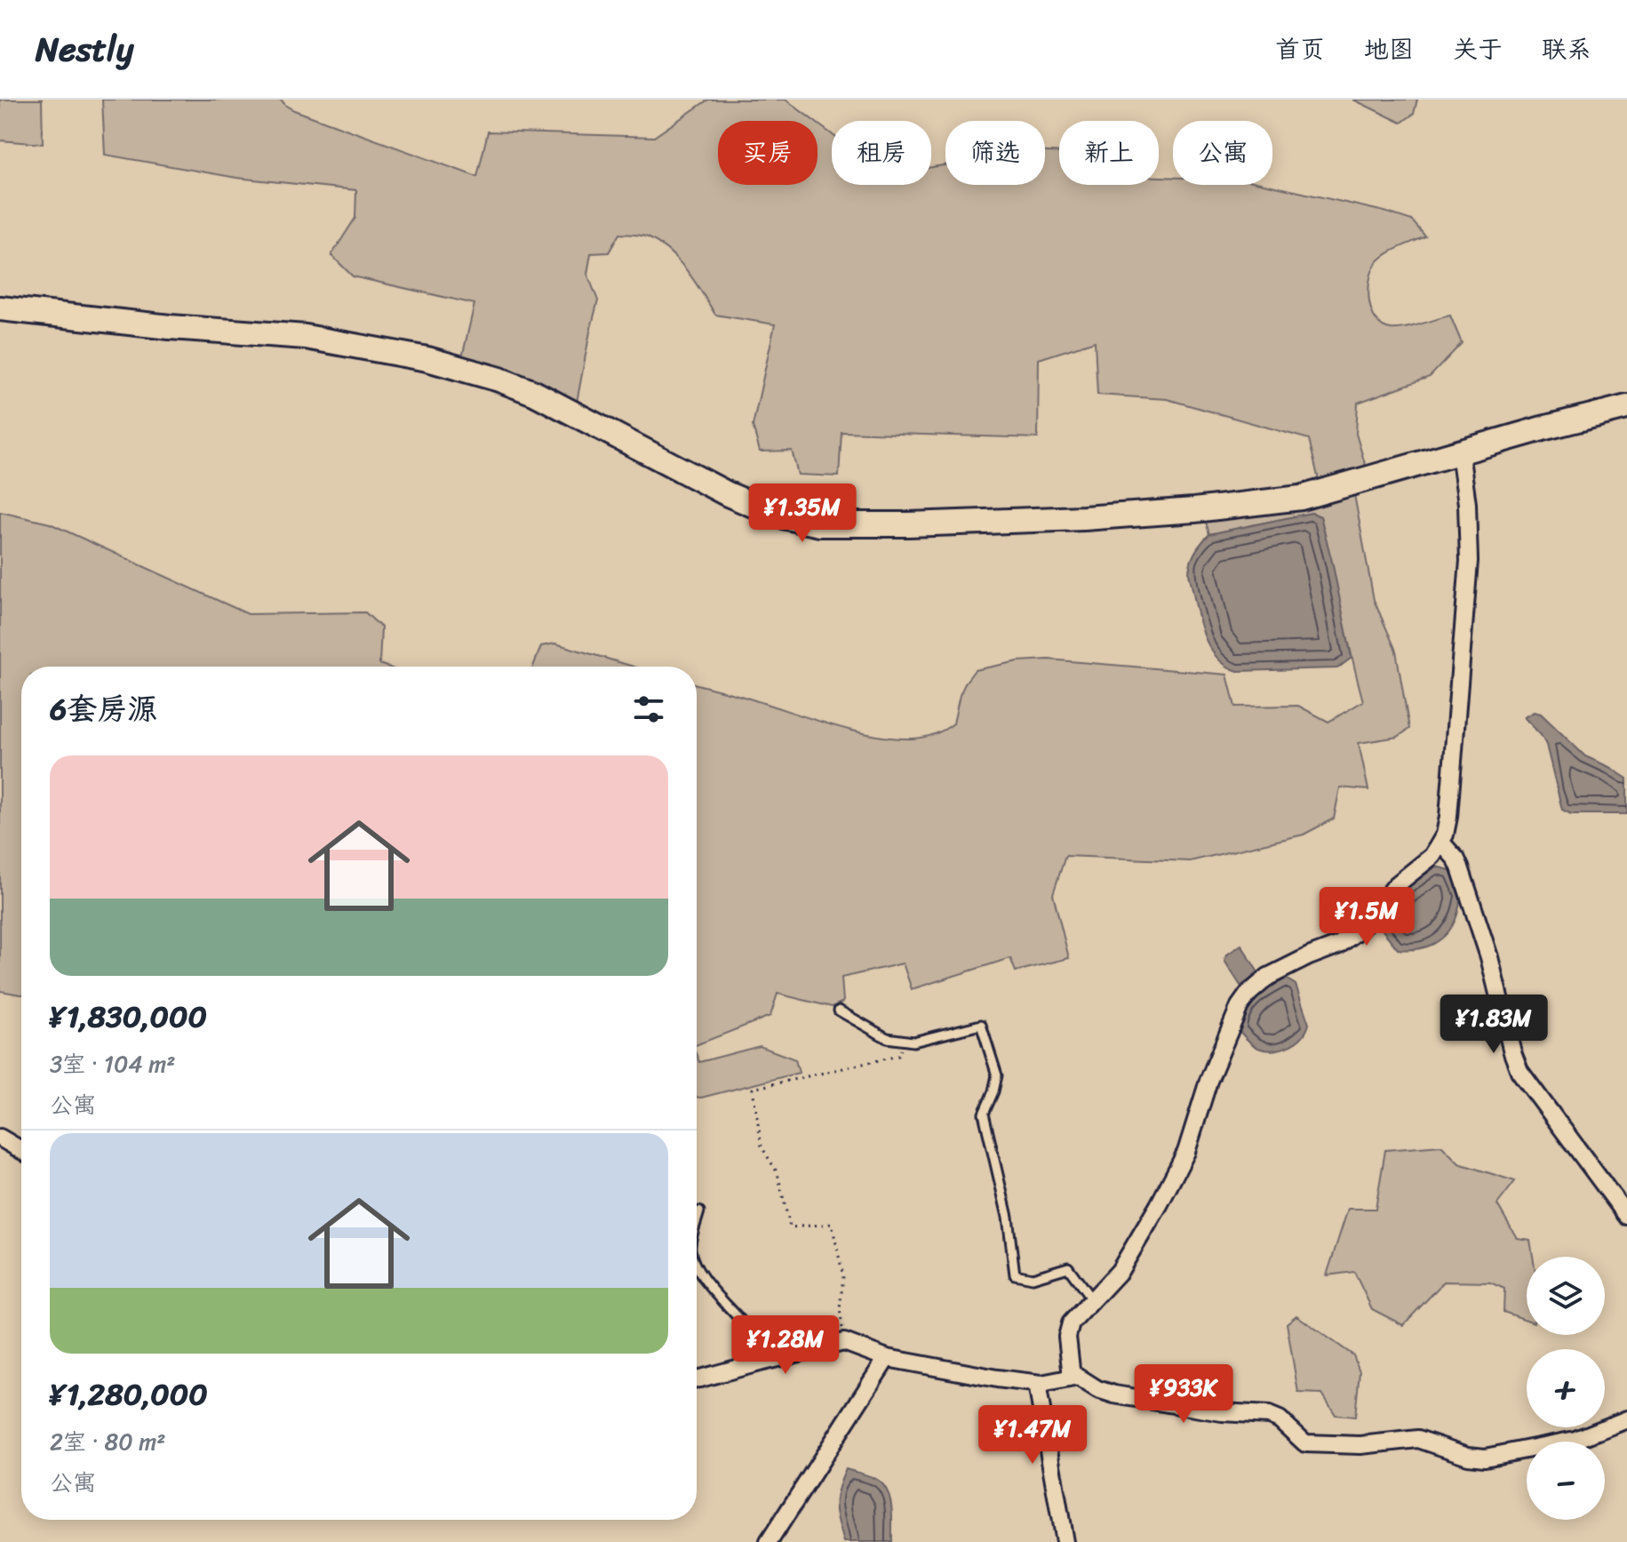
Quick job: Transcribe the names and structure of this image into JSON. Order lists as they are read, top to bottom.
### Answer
{
  "page": {
    "header": "Nestly",
    "nav": [
      "首页",
      "地图",
      "关于",
      "联系"
    ],
    "chip": [
      "买房",
      "租房",
      "筛选",
      "新上",
      "公寓"
    ],
    "price": [
      "¥1.35M",
      "¥1.5M",
      "¥1.83M",
      "¥1.28M",
      "¥933K",
      "¥1.47M"
    ],
    "heading": "6套房源",
    "list": [
      {
        "name": "¥1,830,000",
        "note": "3室 · 104 m² · 公寓"
      },
      {
        "name": "¥1,280,000",
        "note": "2室 · 80 m² · 公寓"
      }
    ],
    "map_buttons": ["+", "−"]
  }
}
